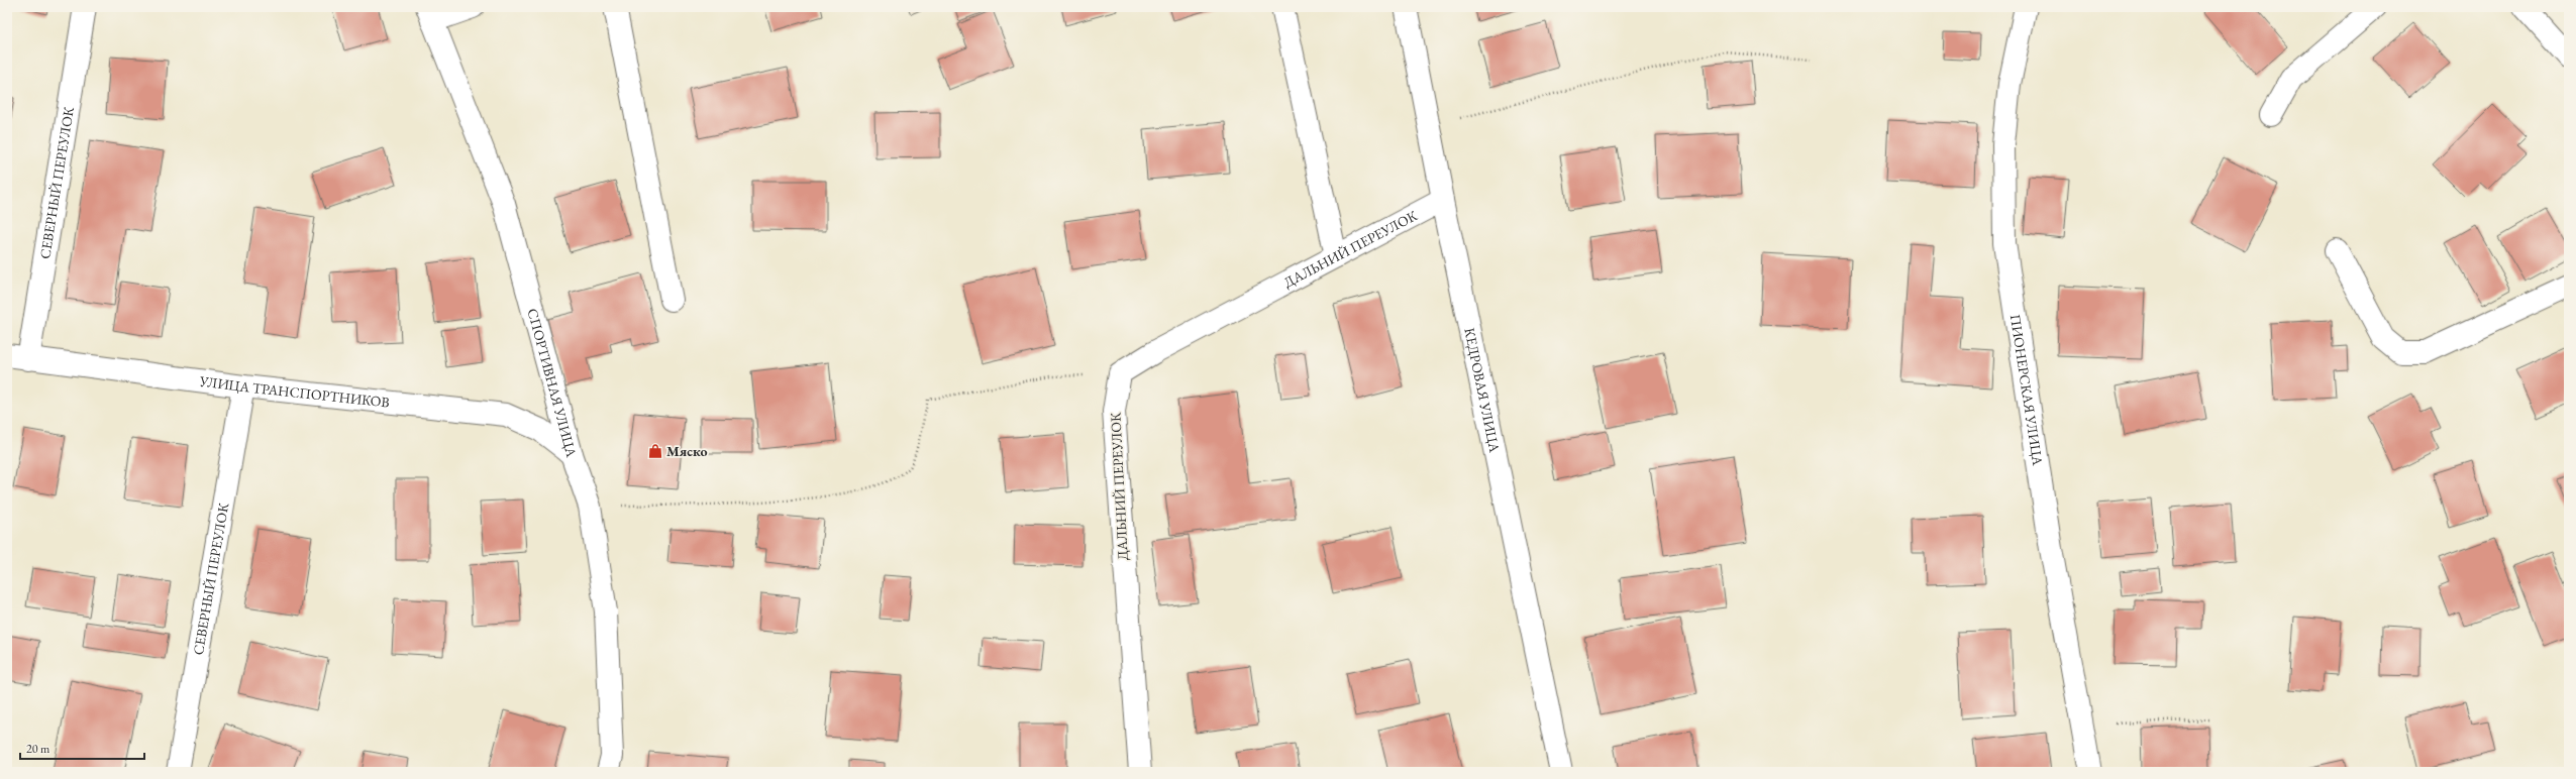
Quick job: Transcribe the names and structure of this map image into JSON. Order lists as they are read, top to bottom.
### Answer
{
  "streets": {
    "street": [
      "СЕВЕРНЫЙ ПЕРЕУЛОК",
      "ДАЛЬНИЙ ПЕРЕУЛОК",
      "СПОРТИВНАЯ УЛИЦА",
      "КЕДРОВАЯ УЛИЦА",
      "ПИОНЕРСКАЯ УЛИЦА",
      "УЛИЦА ТРАНСПОРТНИКОВ"
    ]
  },
  "crossings": [
    ["СЕВЕРНЫЙ ПЕРЕУЛОК", "УЛИЦА ТРАНСПОРТНИКОВ"],
    ["ДАЛЬНИЙ ПЕРЕУЛОК", "КЕДРОВАЯ УЛИЦА"],
    ["СПОРТИВНАЯ УЛИЦА", "УЛИЦА ТРАНСПОРТНИКОВ"]
  ],
  "places": {
    "shop": ["Мяско"]
  },
  "scale_bar": "20 m"
}
